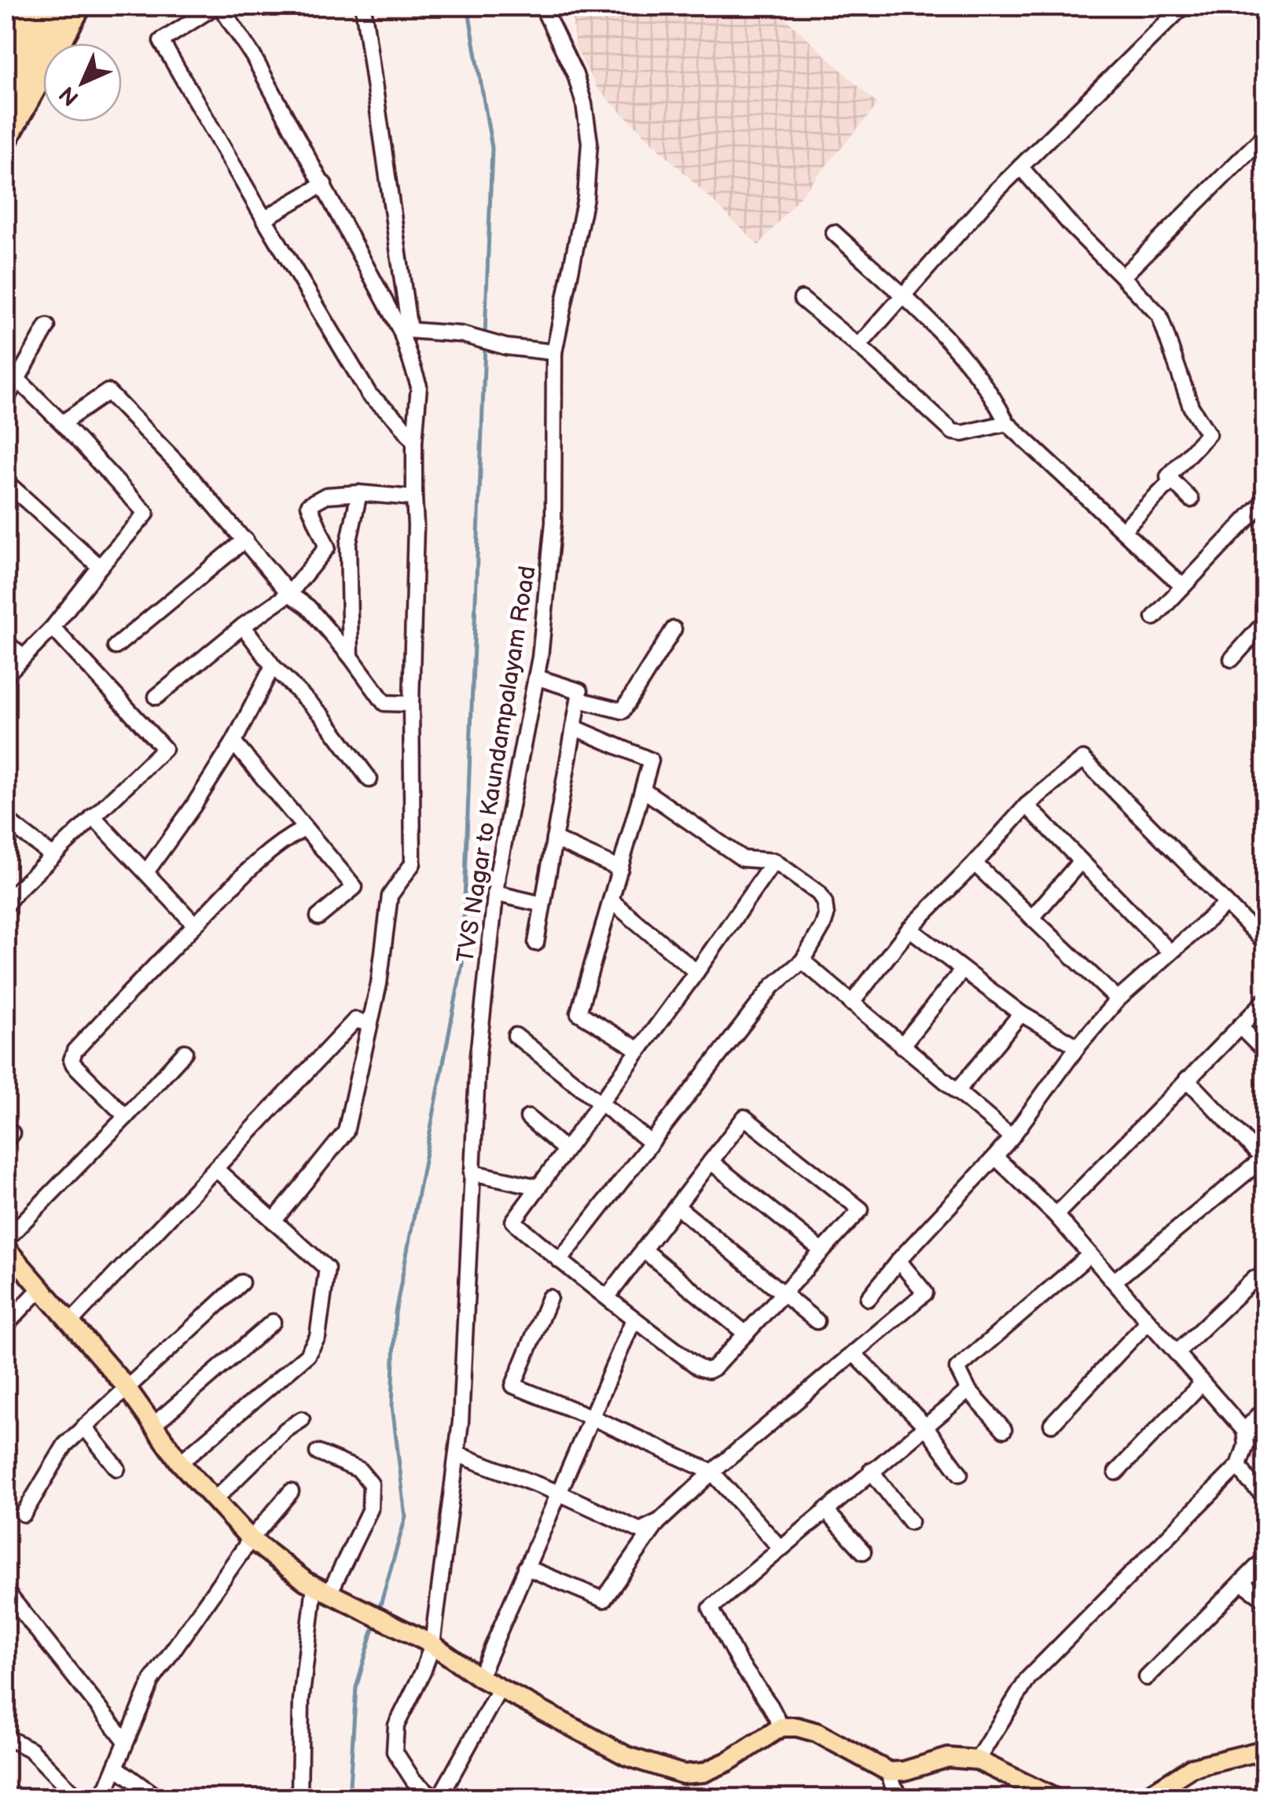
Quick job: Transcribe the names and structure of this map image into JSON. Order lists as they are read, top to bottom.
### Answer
{
  "streets": {
    "street": ["TVS Nagar to Kaundampalayam Road"]
  },
  "north": "bottom left"
}
